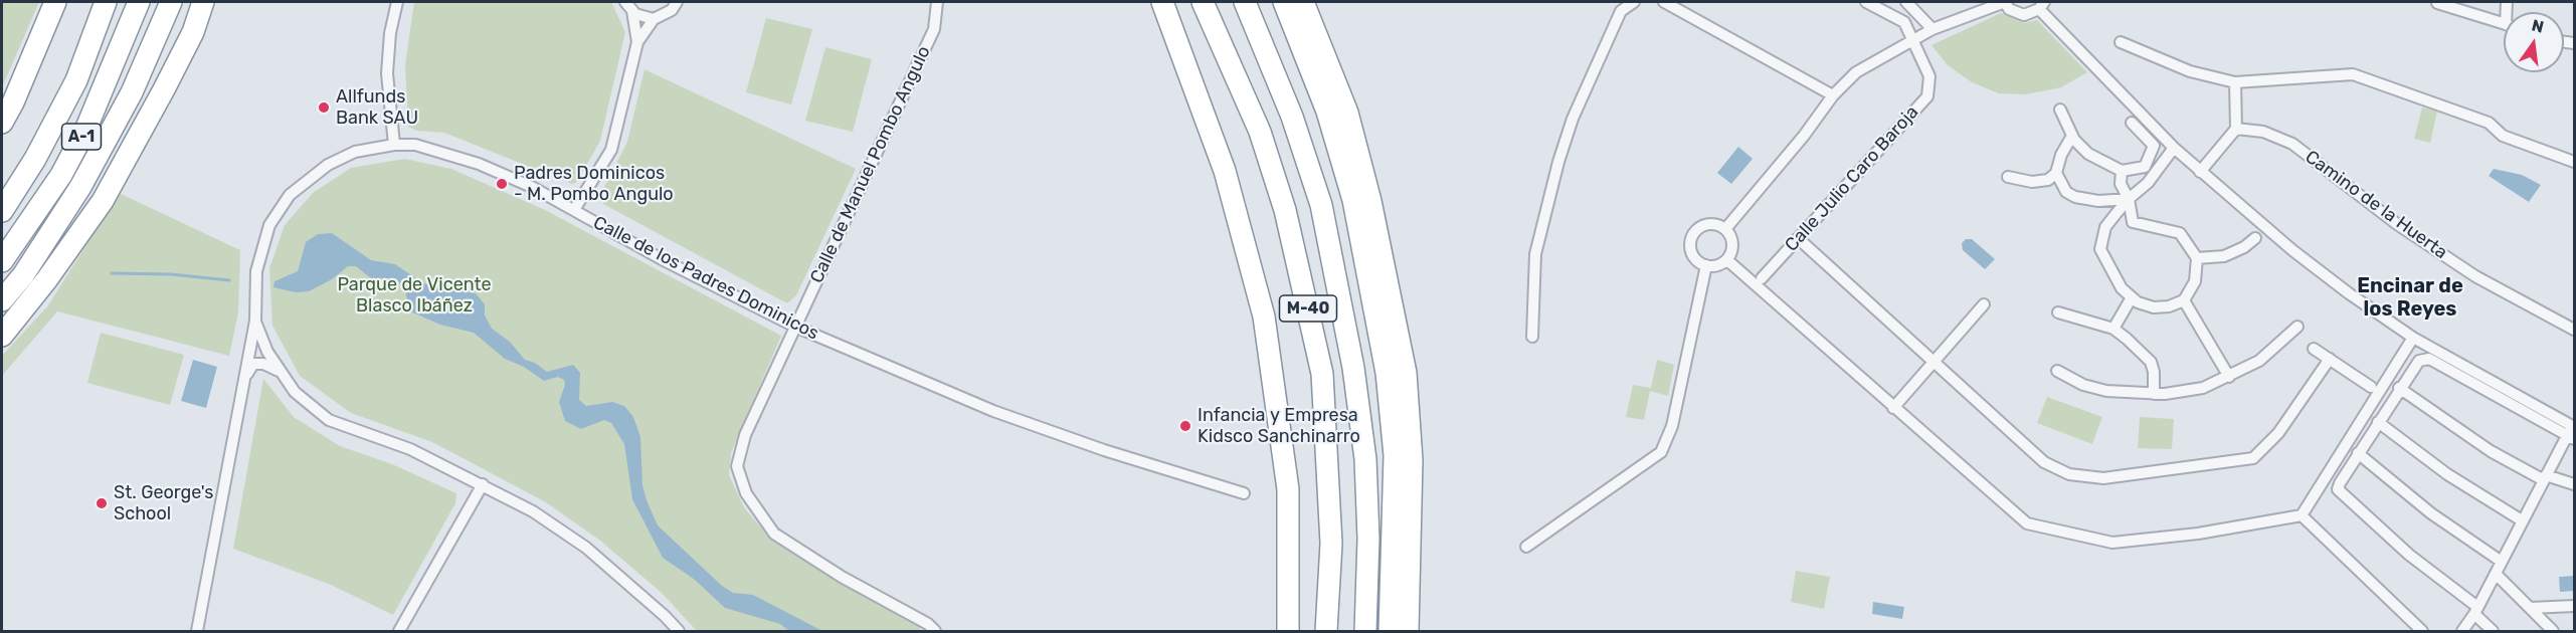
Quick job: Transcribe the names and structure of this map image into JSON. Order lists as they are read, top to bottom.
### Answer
{
  "streets": {
    "highway": ["A-1", "M-40"],
    "street": [
      "Calle de Manuel Pombo Angulo",
      "Calle Julio Caro Baroja",
      "Camino de la Huerta",
      "Calle de los Padres Dominicos"
    ]
  },
  "crossings": [
    ["Calle de Manuel Pombo Angulo", "Calle de los Padres Dominicos"]
  ],
  "districts": ["Encinar de los Reyes"],
  "parks": ["Parque de Vicente Blasco Ibáñez"],
  "places": [
    "Allfunds Bank SAU",
    "Padres Dominicos - M. Pombo Angulo",
    "Infancia y Empresa Kidsco Sanchinarro",
    "St. George's School"
  ],
  "north": "top"
}
